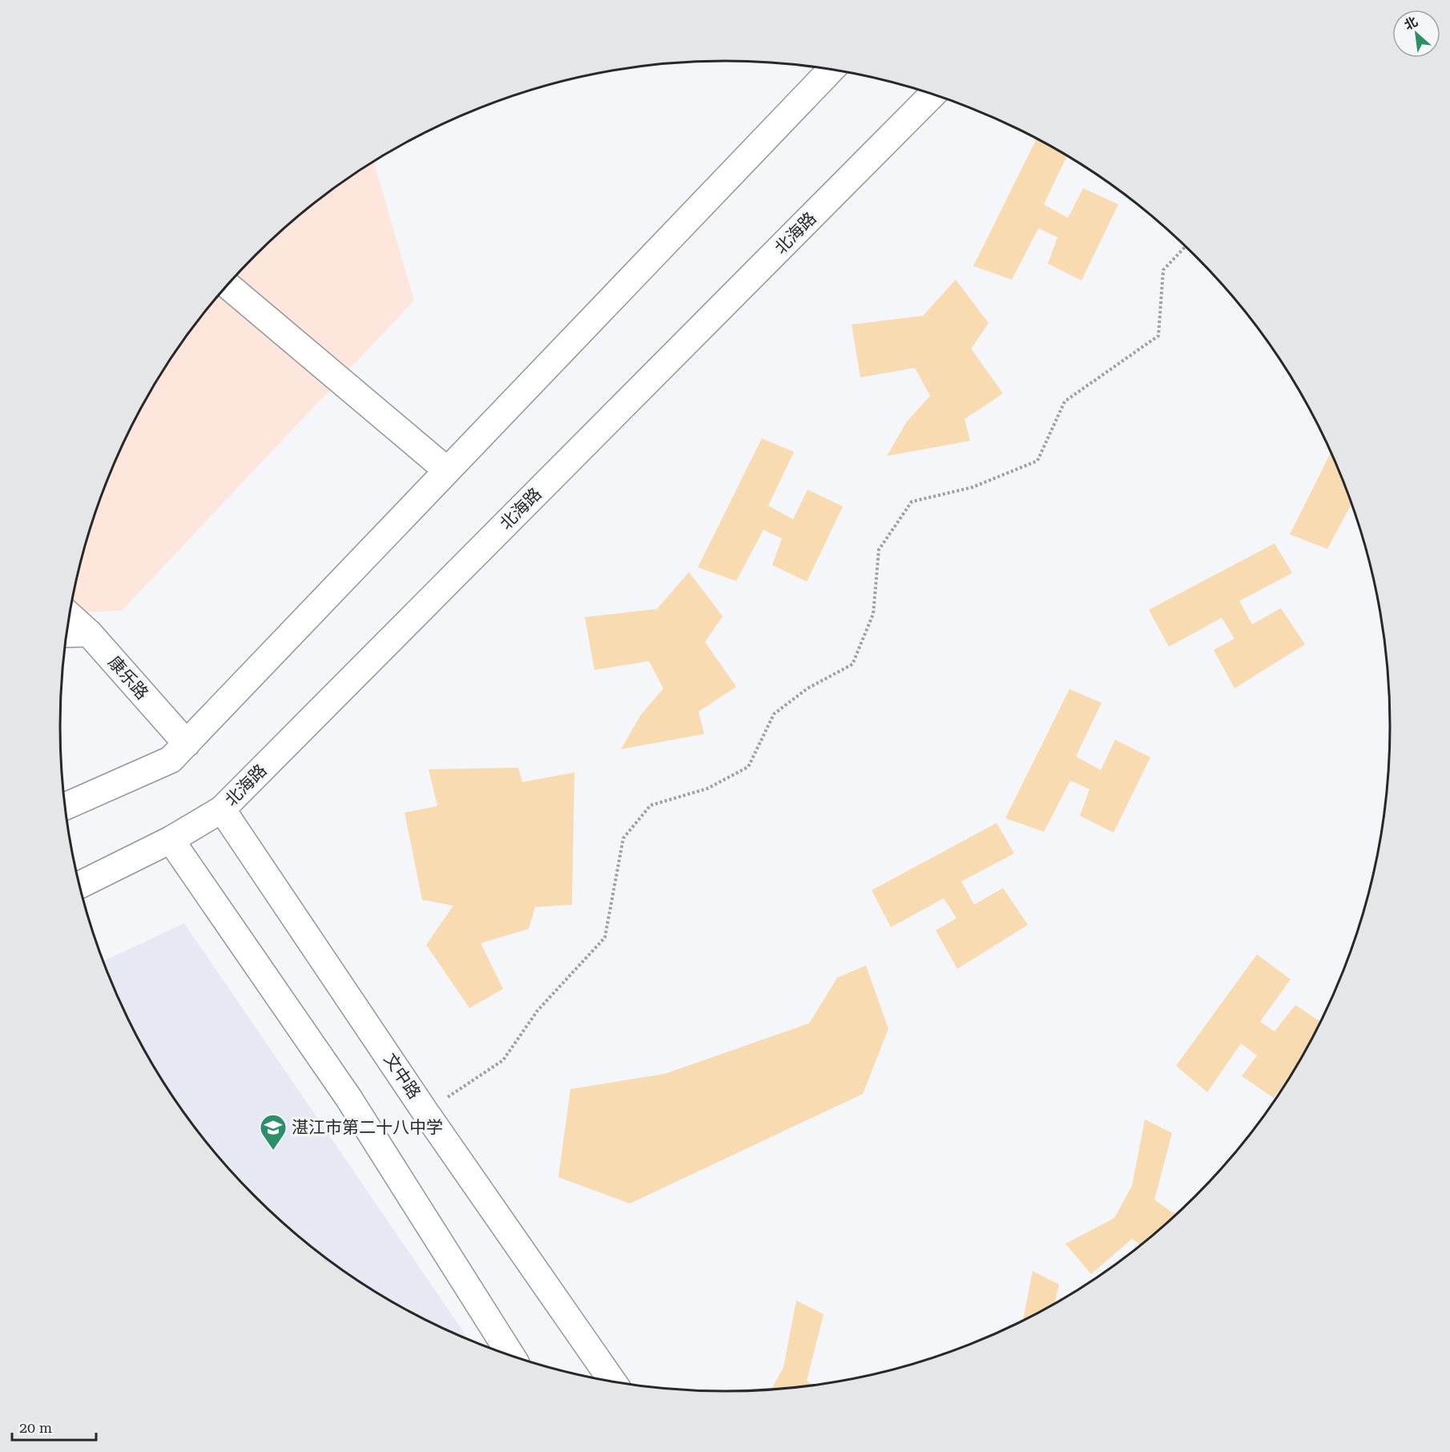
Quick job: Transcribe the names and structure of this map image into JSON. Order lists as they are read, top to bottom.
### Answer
{
  "streets": {
    "main road": ["北海路", "康乐路", "文中路"]
  },
  "crossings": [
    ["北海路", "文中路"]
  ],
  "places": {
    "school or university": ["湛江市第二十八中学"]
  },
  "scale_bar": "20 m",
  "north": "top left"
}
